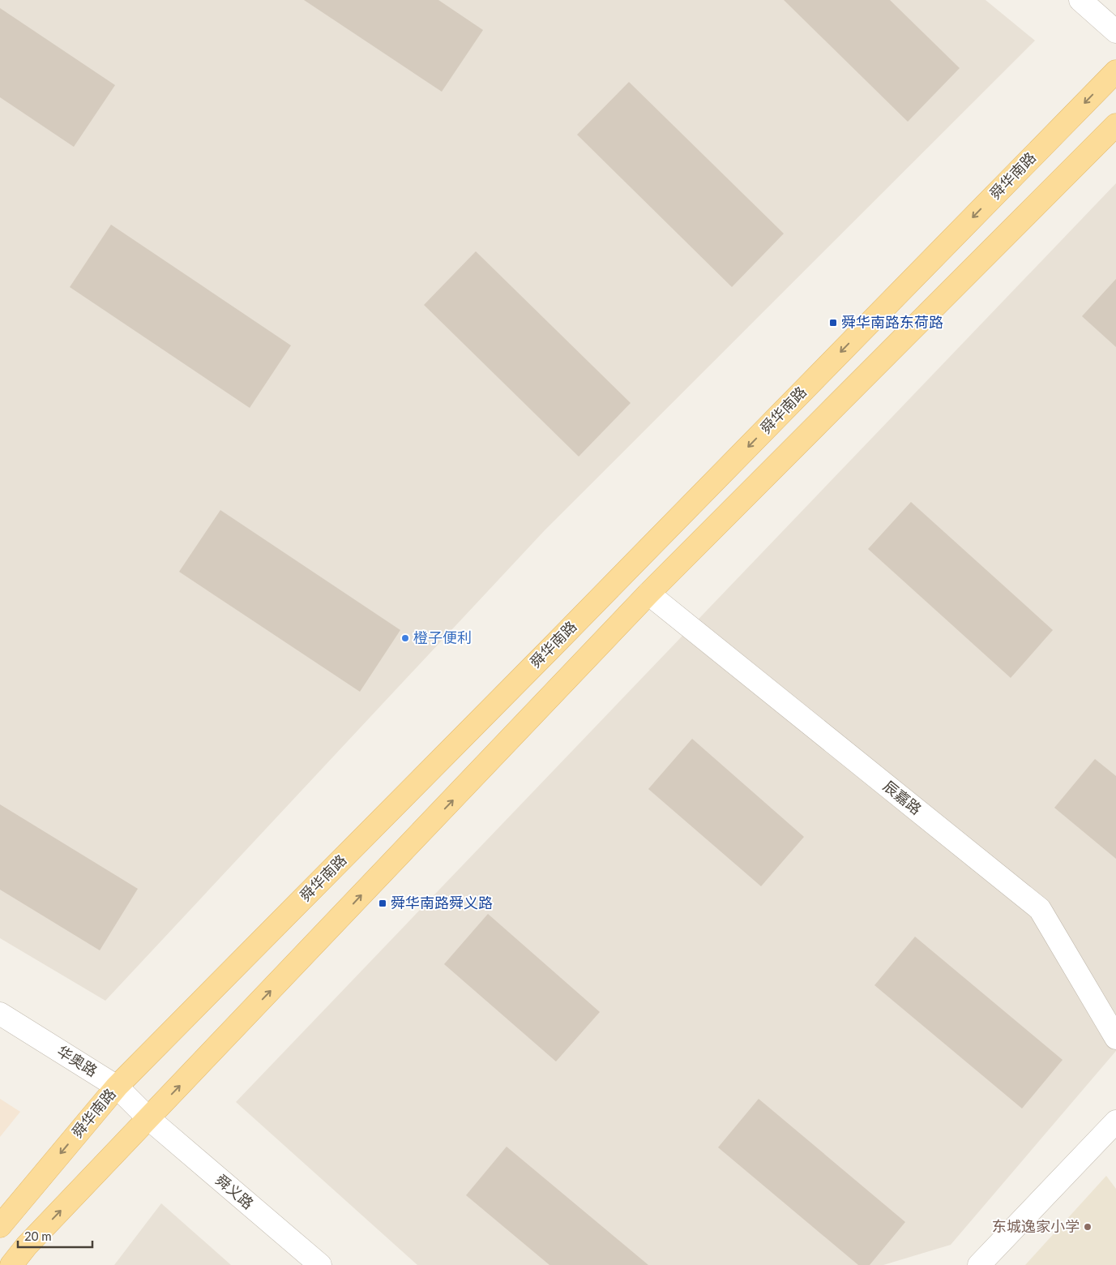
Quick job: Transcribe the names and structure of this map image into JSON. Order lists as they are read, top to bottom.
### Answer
{
  "streets": {
    "main road": ["舜华南路"],
    "street": ["辰嘉路", "华奥路", "舜义路"]
  },
  "crossings": [
    ["舜华南路", "华奥路"],
    ["华奥路", "舜义路"]
  ],
  "places": {
    "transit": ["舜华南路东荷路", "舜华南路舜义路"],
    "other": ["橙子便利", "东城逸家小学"]
  },
  "scale_bar": "20 m"
}
